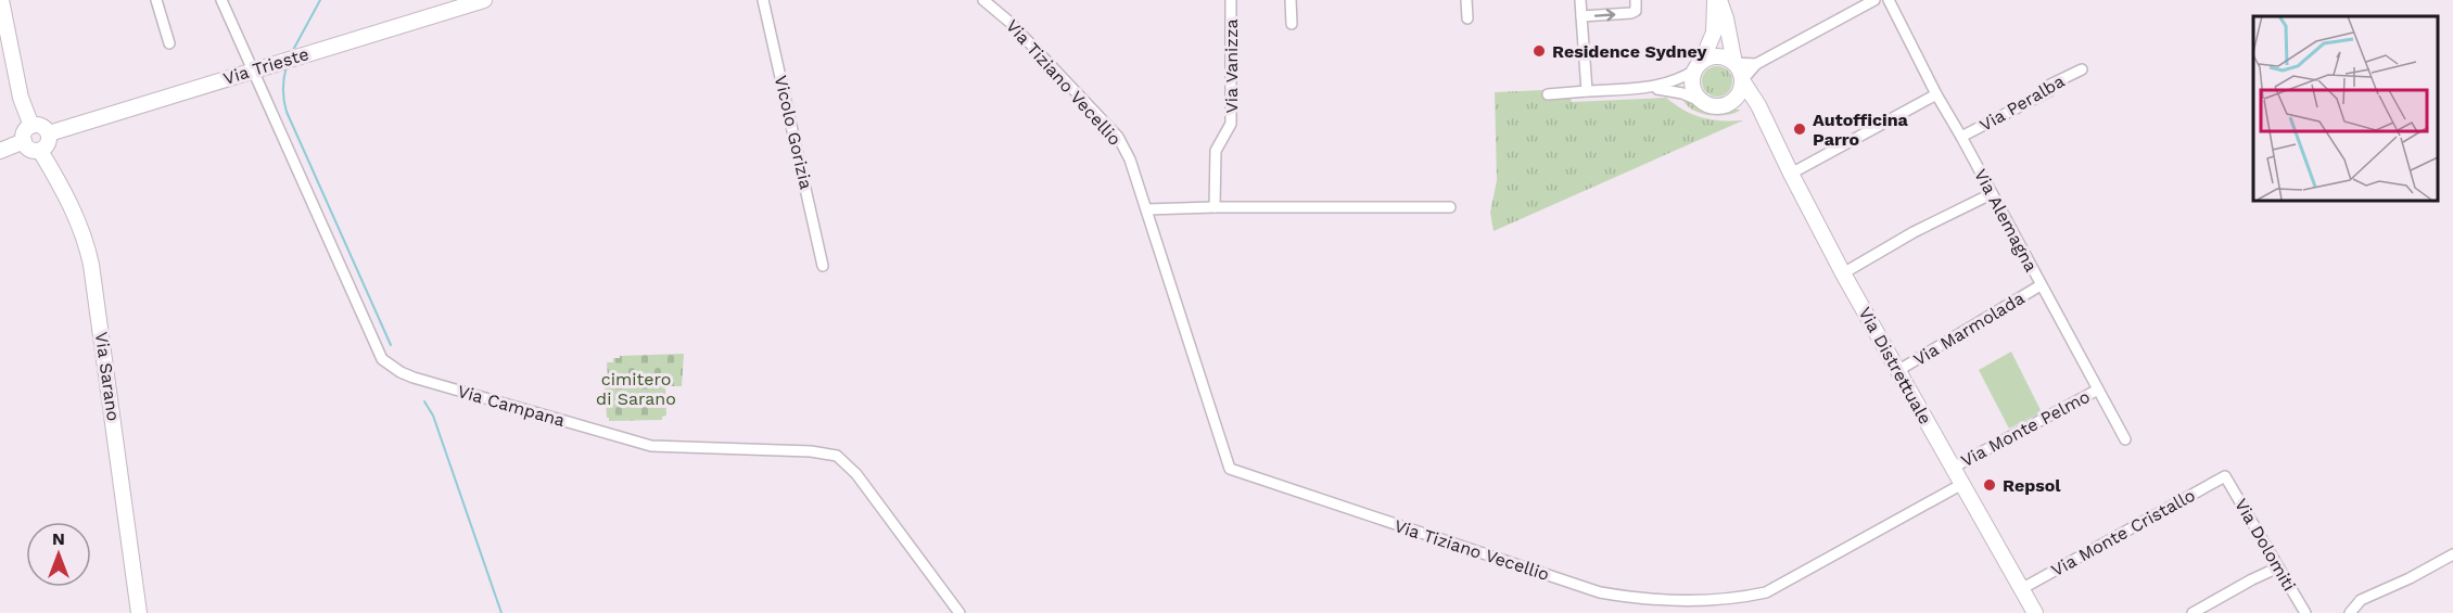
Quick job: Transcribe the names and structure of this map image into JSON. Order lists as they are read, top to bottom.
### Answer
{
  "streets": {
    "street": [
      "Via Trieste",
      "Via Vanizza",
      "Via Tiziano Vecellio",
      "Via Peralba",
      "Vicolo Gorizia",
      "Via Alemagna",
      "Via Marmolada",
      "Via Distrettuale",
      "Via Sarano",
      "Via Campana",
      "Via Monte Pelmo",
      "Via Monte Cristallo",
      "Via Dolomiti"
    ]
  },
  "crossings": [
    ["Via Trieste", "Via Sarano"],
    ["Via Trieste", "Via Campana"],
    ["Via Tiziano Vecellio", "Via Distrettuale"],
    ["Via Peralba", "Via Alemagna"],
    ["Via Alemagna", "Via Marmolada"],
    ["Via Alemagna", "Via Monte Pelmo"],
    ["Via Marmolada", "Via Distrettuale"],
    ["Via Distrettuale", "Via Monte Pelmo"],
    ["Via Distrettuale", "Via Monte Cristallo"],
    ["Via Monte Cristallo", "Via Dolomiti"]
  ],
  "parks": ["cimitero di Sarano"],
  "places": ["Residence Sydney", "Autofficina Parro", "Repsol"],
  "north": "top"
}
